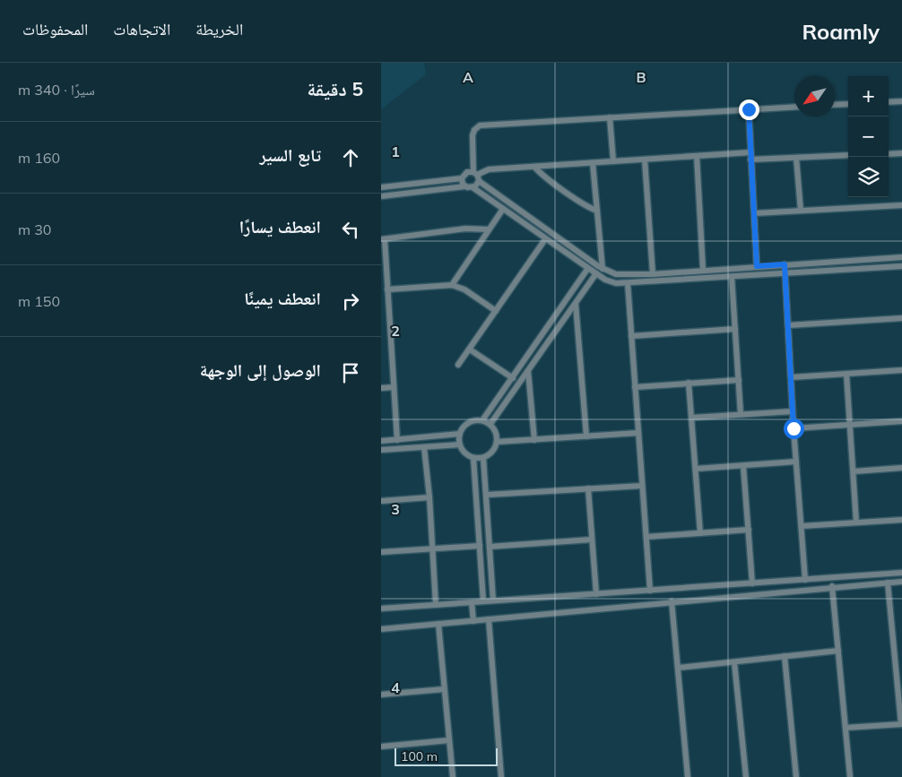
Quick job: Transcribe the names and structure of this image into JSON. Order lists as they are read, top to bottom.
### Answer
{
  "scale_bar": "100 m",
  "north": "bottom left",
  "page": {
    "header": "Roamly",
    "nav": ["الخريطة", "الاتجاهات", "المحفوظات"],
    "heading": ["5 دقيقة", "سيرًا · 340 m"],
    "map_buttons": ["+", "−"],
    "list": [
      ["تابع السير", "160 m"],
      ["انعطف يسارًا", "30 m"],
      ["انعطف يمينًا", "150 m"],
      "الوصول إلى الوجهة"
    ],
    "scale": "100 m"
  },
  "grid": {
    "columns": ["A", "B"],
    "rows": [
      "1",
      "2",
      "3",
      "4"
    ]
  }
}
